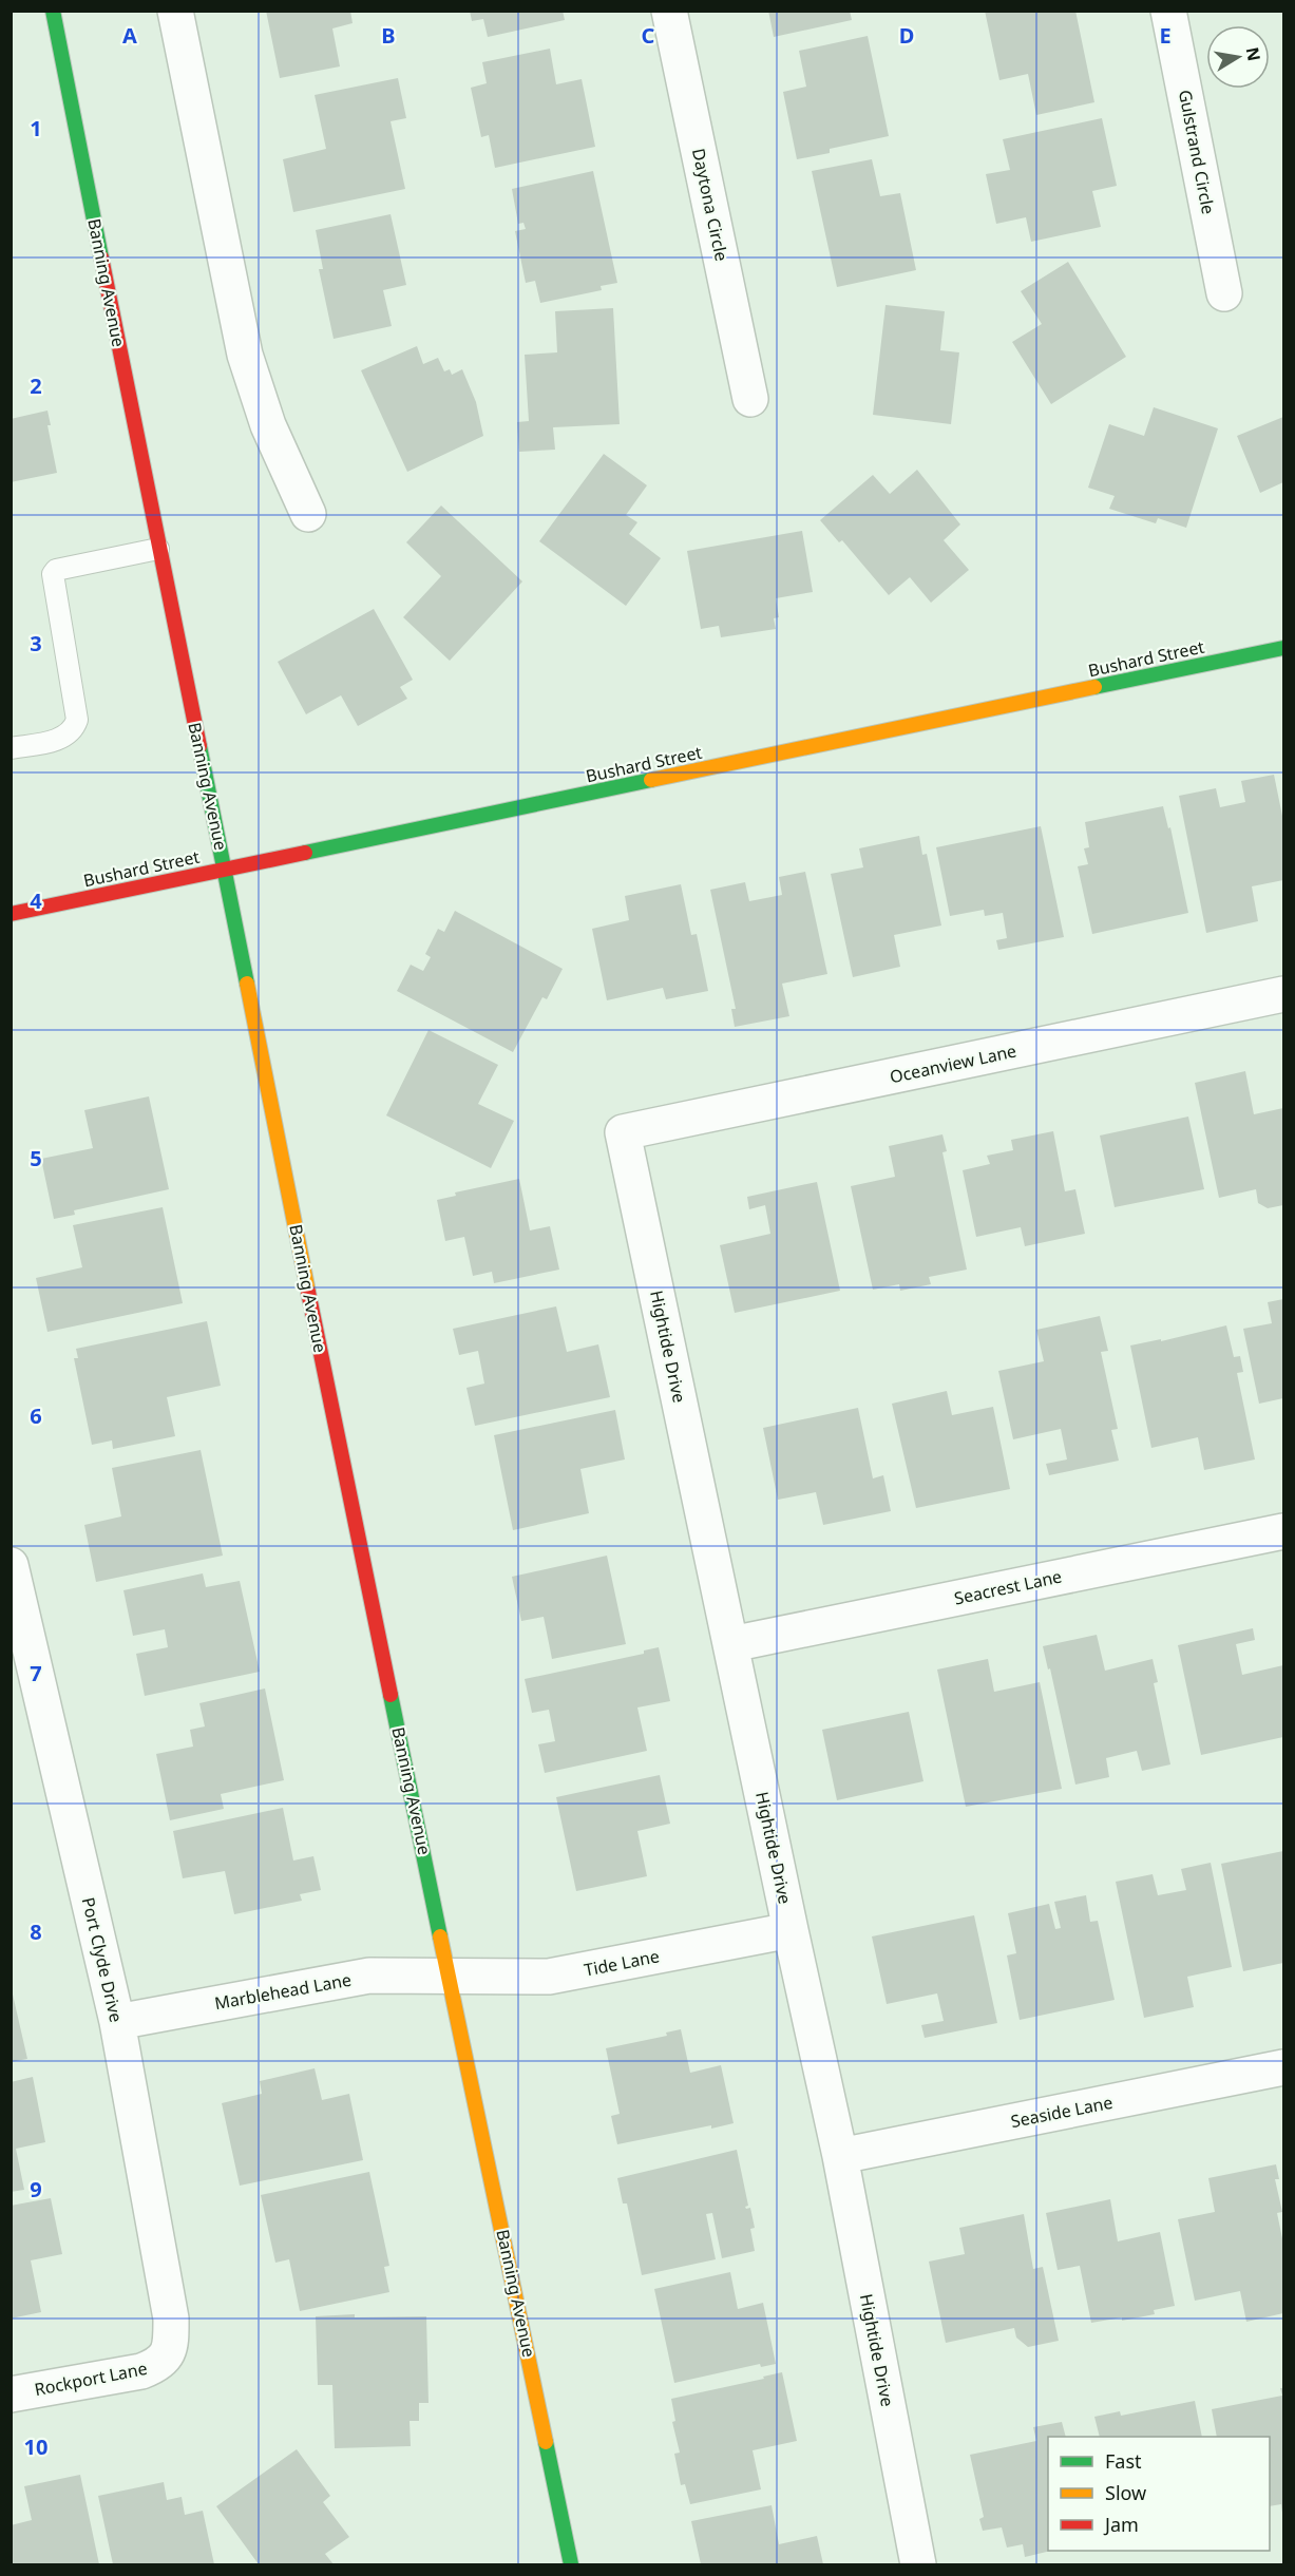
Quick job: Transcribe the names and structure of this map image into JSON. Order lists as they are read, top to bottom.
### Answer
{
  "streets": {
    "street": [
      "Gulstrand Circle",
      "Daytona Circle",
      "Banning Avenue",
      "Bushard Street",
      "Oceanview Lane",
      "Hightide Drive",
      "Seacrest Lane",
      "Port Clyde Drive",
      "Tide Lane",
      "Marblehead Lane",
      "Seaside Lane",
      "Rockport Lane"
    ]
  },
  "crossings": [
    ["Banning Avenue", "Bushard Street"],
    ["Banning Avenue", "Tide Lane"],
    ["Banning Avenue", "Marblehead Lane"],
    ["Oceanview Lane", "Hightide Drive"],
    ["Hightide Drive", "Seacrest Lane"],
    ["Hightide Drive", "Tide Lane"],
    ["Hightide Drive", "Seaside Lane"],
    ["Port Clyde Drive", "Marblehead Lane"],
    ["Port Clyde Drive", "Rockport Lane"],
    ["Tide Lane", "Marblehead Lane"]
  ],
  "legend": ["Fast", "Slow", "Jam"],
  "north": "right",
  "grid": {
    "columns": [
      "A",
      "B",
      "C",
      "D",
      "E"
    ],
    "rows": [
      "1",
      "2",
      "3",
      "4",
      "5",
      "6",
      "7",
      "8",
      "9",
      "10"
    ]
  }
}
